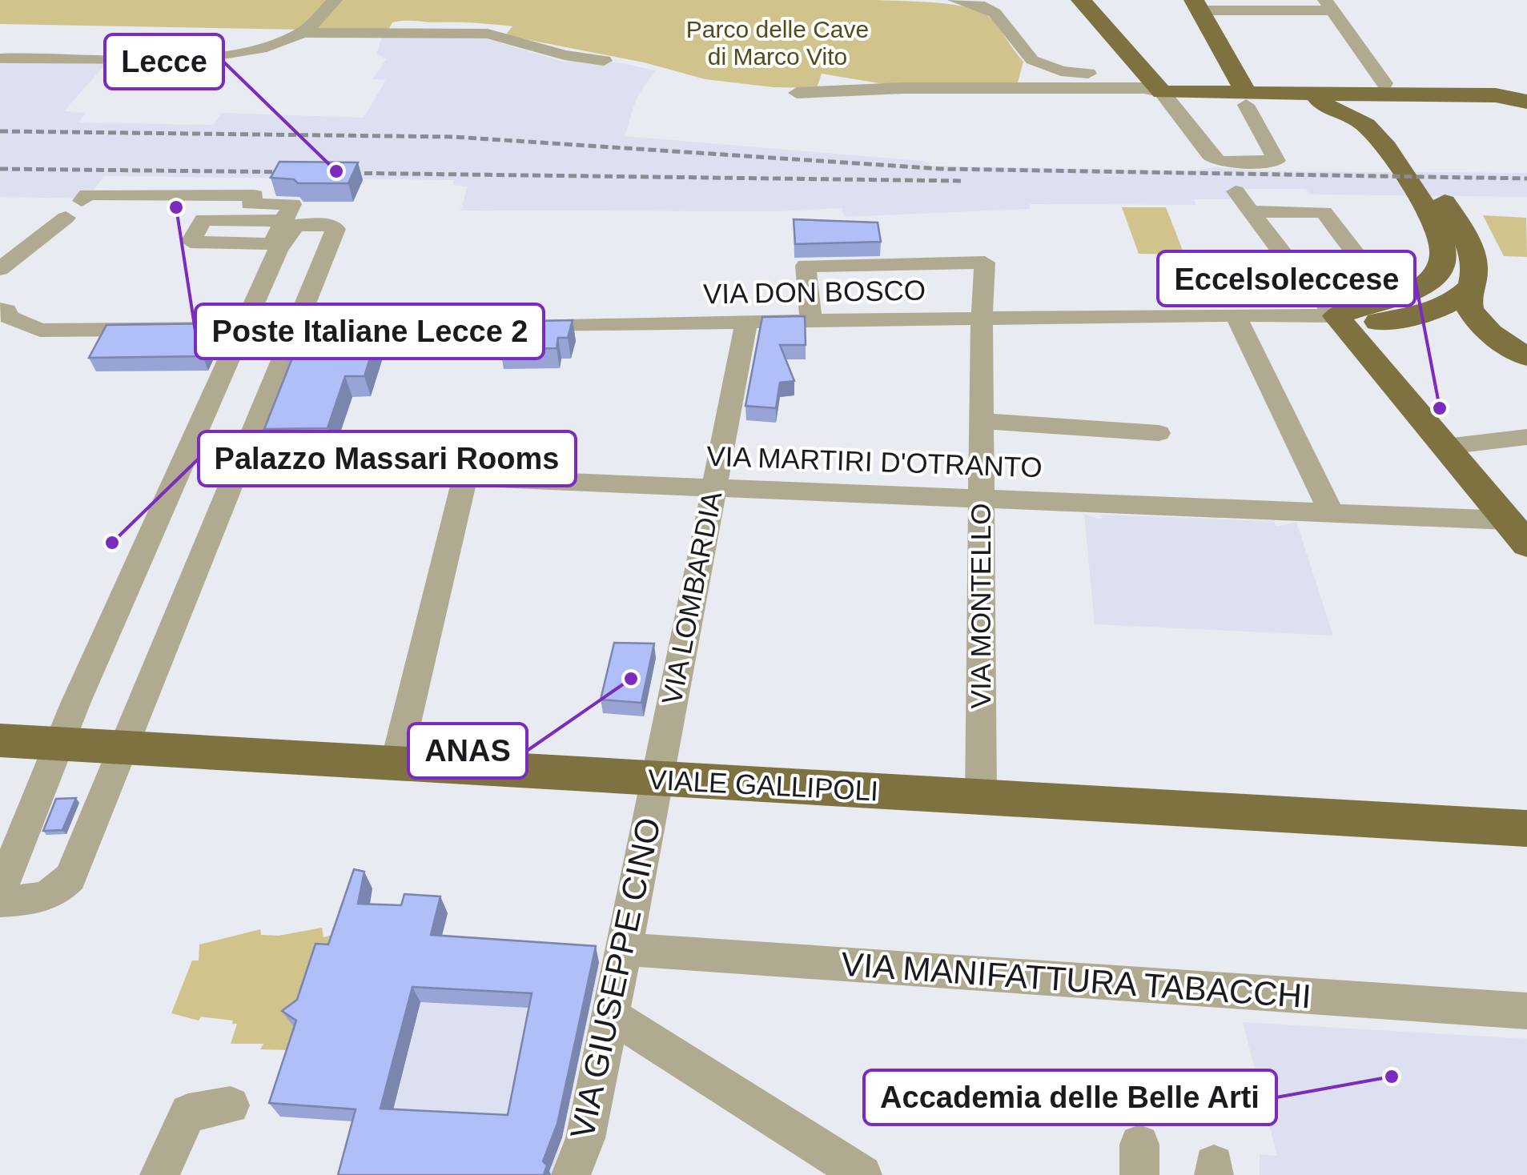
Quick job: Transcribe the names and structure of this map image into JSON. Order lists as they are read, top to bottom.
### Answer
{
  "streets": {
    "main road": ["VIALE GALLIPOLI"],
    "street": [
      "VIA DON BOSCO",
      "VIA MARTIRI D'OTRANTO",
      "VIA LOMBARDIA",
      "VIA MONTELLO",
      "VIA GIUSEPPE CINO",
      "VIA MANIFATTURA TABACCHI"
    ]
  },
  "crossings": [
    ["VIA DON BOSCO", "VIA LOMBARDIA"],
    ["VIA DON BOSCO", "VIA MONTELLO"],
    ["VIA MARTIRI D'OTRANTO", "VIA LOMBARDIA"],
    ["VIA MARTIRI D'OTRANTO", "VIA MONTELLO"],
    ["VIA LOMBARDIA", "VIALE GALLIPOLI"],
    ["VIA LOMBARDIA", "VIA GIUSEPPE CINO"],
    ["VIA MONTELLO", "VIALE GALLIPOLI"],
    ["VIALE GALLIPOLI", "VIA GIUSEPPE CINO"],
    ["VIA GIUSEPPE CINO", "VIA MANIFATTURA TABACCHI"]
  ],
  "parks": ["Parco delle Cave di Marco Vito"],
  "places": [
    "Lecce",
    "Poste Italiane Lecce 2",
    "Eccelsoleccese",
    "Palazzo Massari Rooms",
    "ANAS",
    "Accademia delle Belle Arti"
  ]
}
